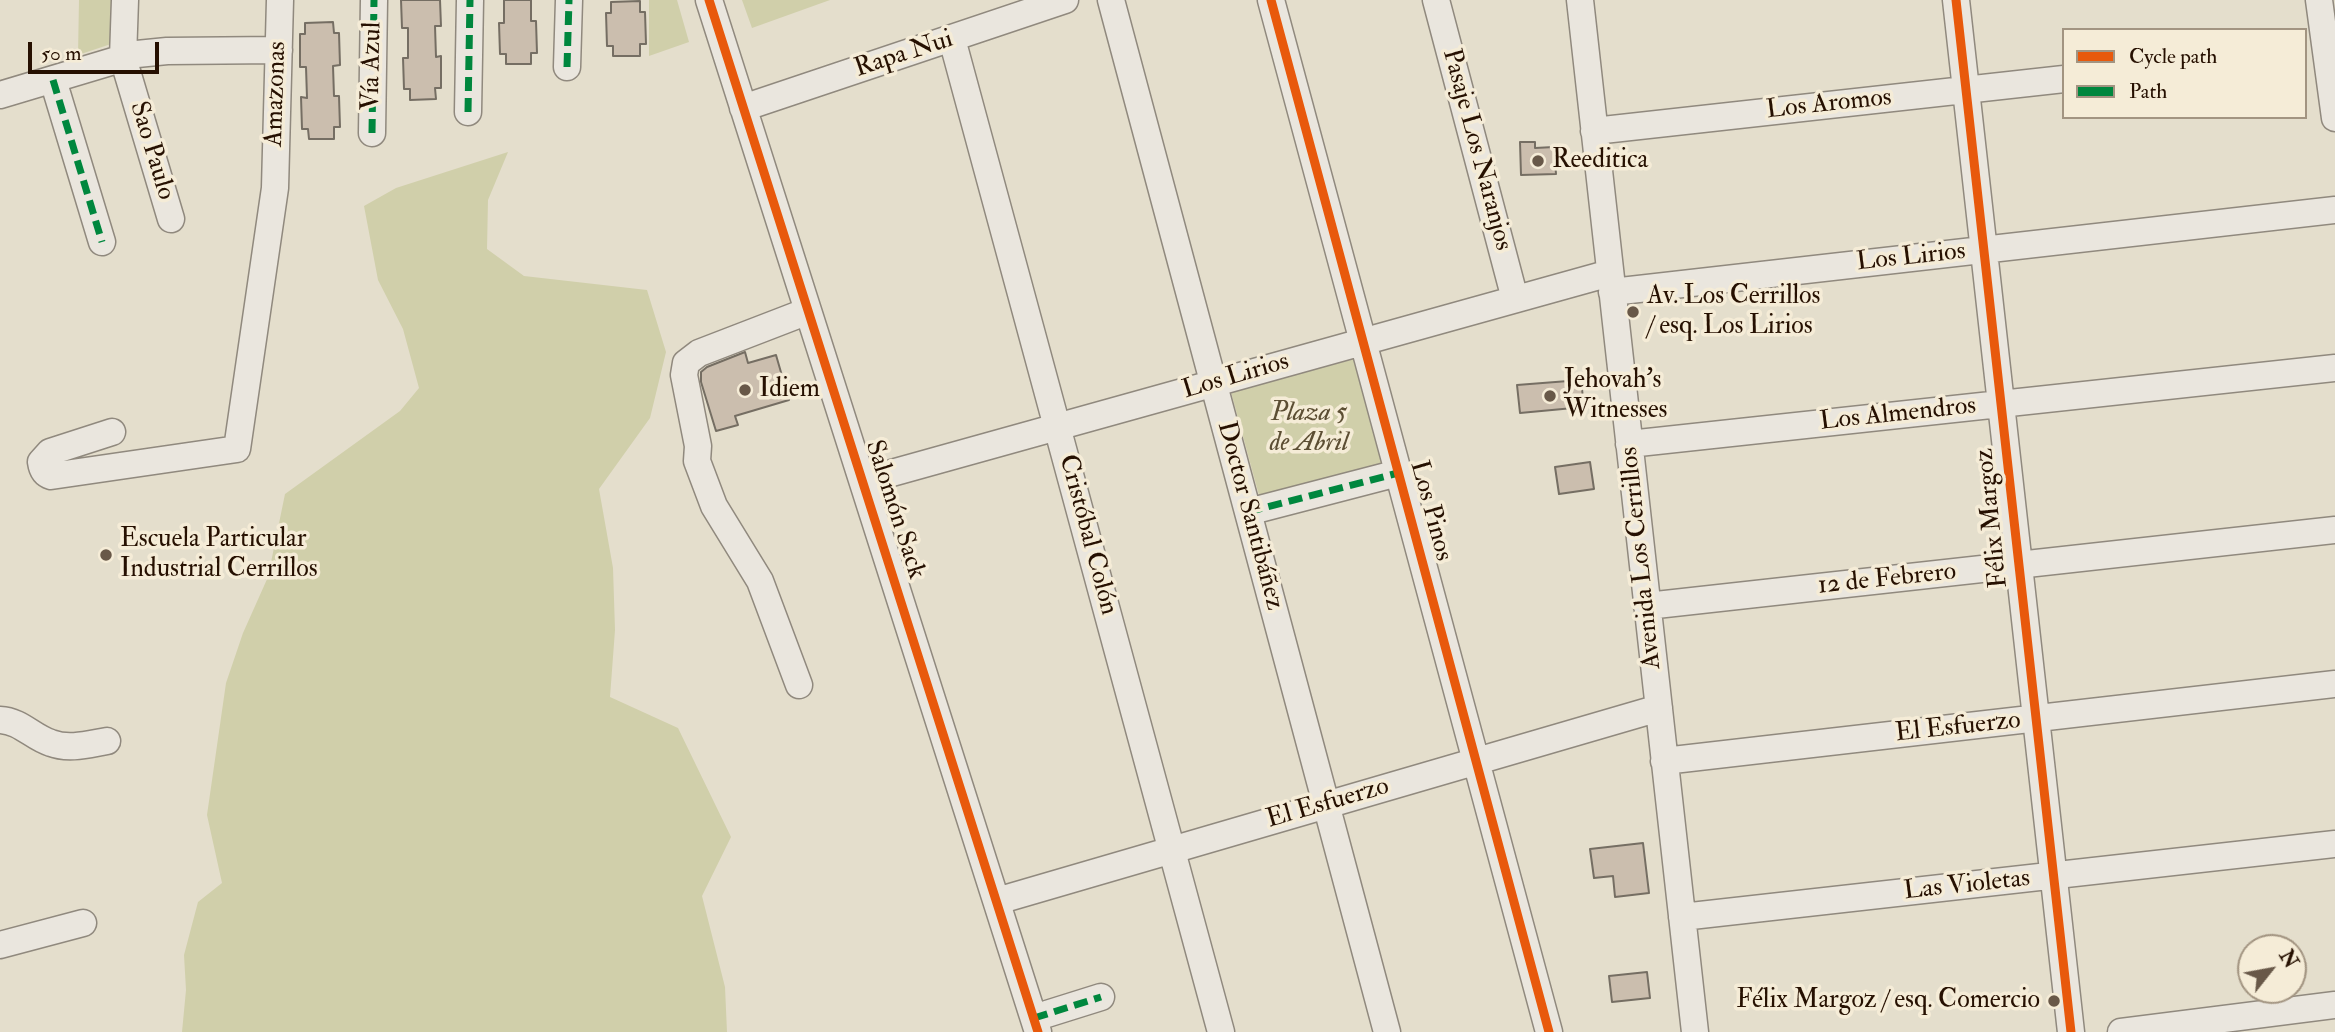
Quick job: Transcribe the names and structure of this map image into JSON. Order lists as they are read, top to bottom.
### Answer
{
  "streets": {
    "street": [
      "Rapa Nui",
      "Vía Azul",
      "Amazonas",
      "Los Aromos",
      "Pasaje Los Naranjos",
      "Sao Paulo",
      "Los Lirios",
      "Los Almendros",
      "Salomón Sack",
      "Los Pinos",
      "Doctor Santibáñez",
      "Félix Margoz",
      "Cristóbal Colón",
      "Avenida Los Cerrillos",
      "12 de Febrero",
      "El Esfuerzo",
      "Las Violetas"
    ]
  },
  "crossings": [
    ["Rapa Nui", "Salomón Sack"],
    ["Rapa Nui", "Cristóbal Colón"],
    ["Los Aromos", "Félix Margoz"],
    ["Los Aromos", "Avenida Los Cerrillos"],
    ["Pasaje Los Naranjos", "Los Lirios"],
    ["Los Lirios", "Salomón Sack"],
    ["Los Lirios", "Los Pinos"],
    ["Los Lirios", "Doctor Santibáñez"],
    ["Los Lirios", "Félix Margoz"],
    ["Los Lirios", "Cristóbal Colón"],
    ["Los Lirios", "Avenida Los Cerrillos"],
    ["Los Almendros", "Félix Margoz"],
    ["Los Almendros", "Avenida Los Cerrillos"],
    ["Salomón Sack", "El Esfuerzo"],
    ["Los Pinos", "El Esfuerzo"],
    ["Doctor Santibáñez", "El Esfuerzo"],
    ["Félix Margoz", "12 de Febrero"],
    ["Félix Margoz", "El Esfuerzo"],
    ["Félix Margoz", "Las Violetas"],
    ["Cristóbal Colón", "El Esfuerzo"],
    ["Avenida Los Cerrillos", "12 de Febrero"],
    ["Avenida Los Cerrillos", "El Esfuerzo"],
    ["Avenida Los Cerrillos", "Las Violetas"]
  ],
  "parks": ["Plaza 5 de Abril"],
  "places": [
    "Reeditica",
    "Av. Los Cerrillos / esq. Los Lirios",
    "Idiem",
    "Jehovah's Witnesses",
    "Escuela Particular Industrial Cerrillos",
    "Félix Margoz / esq. Comercio"
  ],
  "legend": ["Cycle path", "Path"],
  "scale_bar": "50 m",
  "north": "top right"
}
